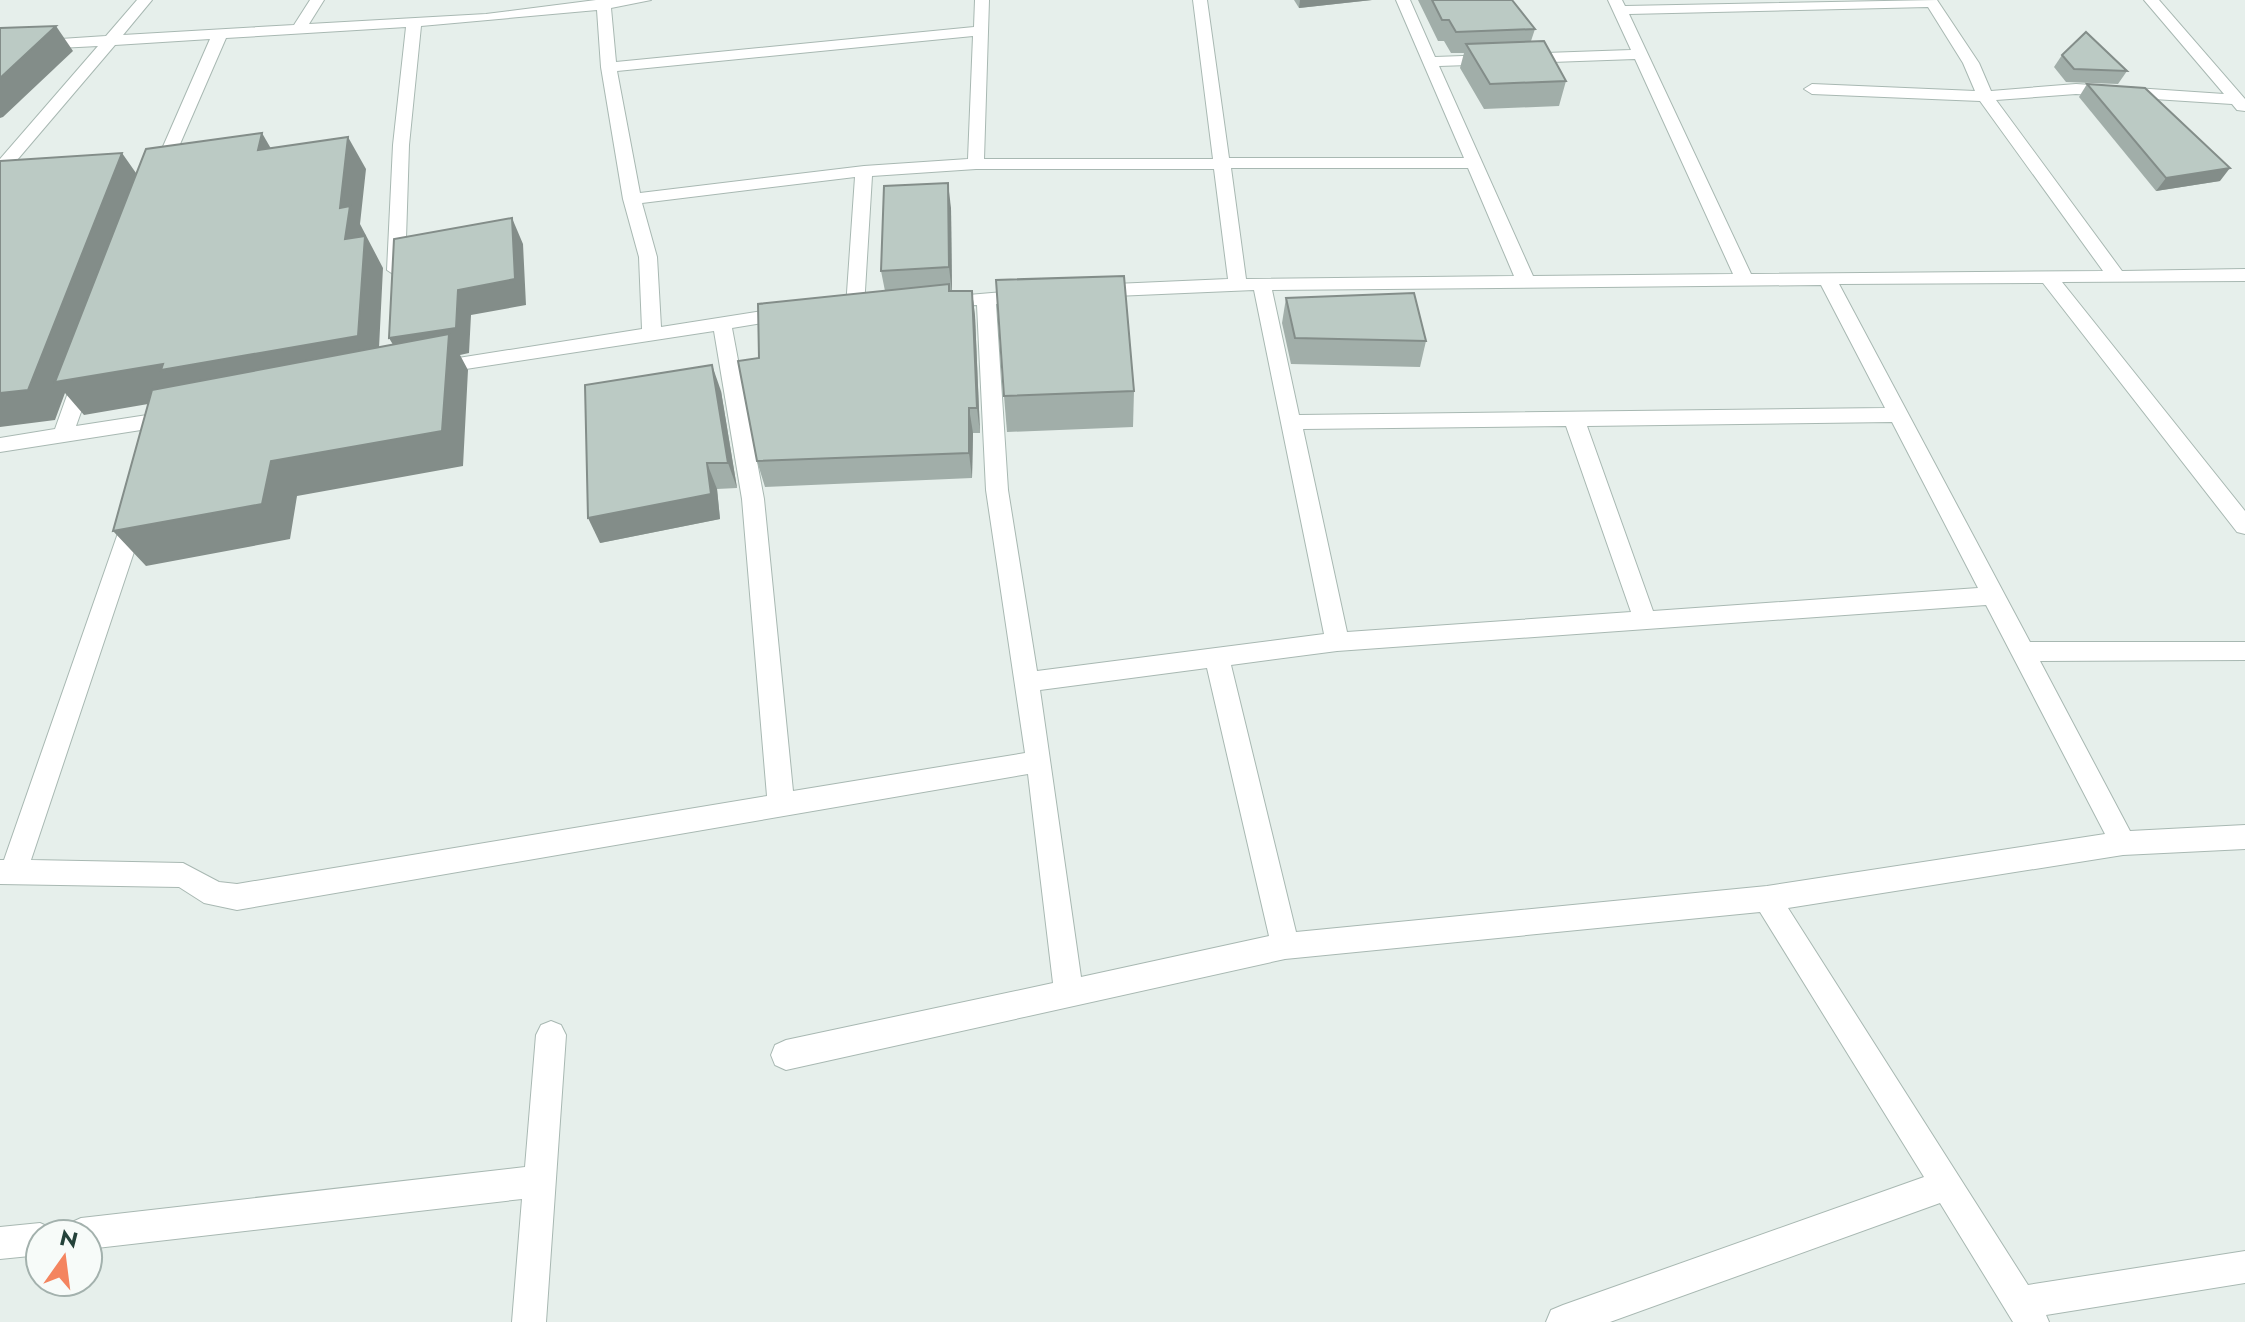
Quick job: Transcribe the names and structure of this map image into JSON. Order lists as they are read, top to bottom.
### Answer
{
  "north": "top"
}
